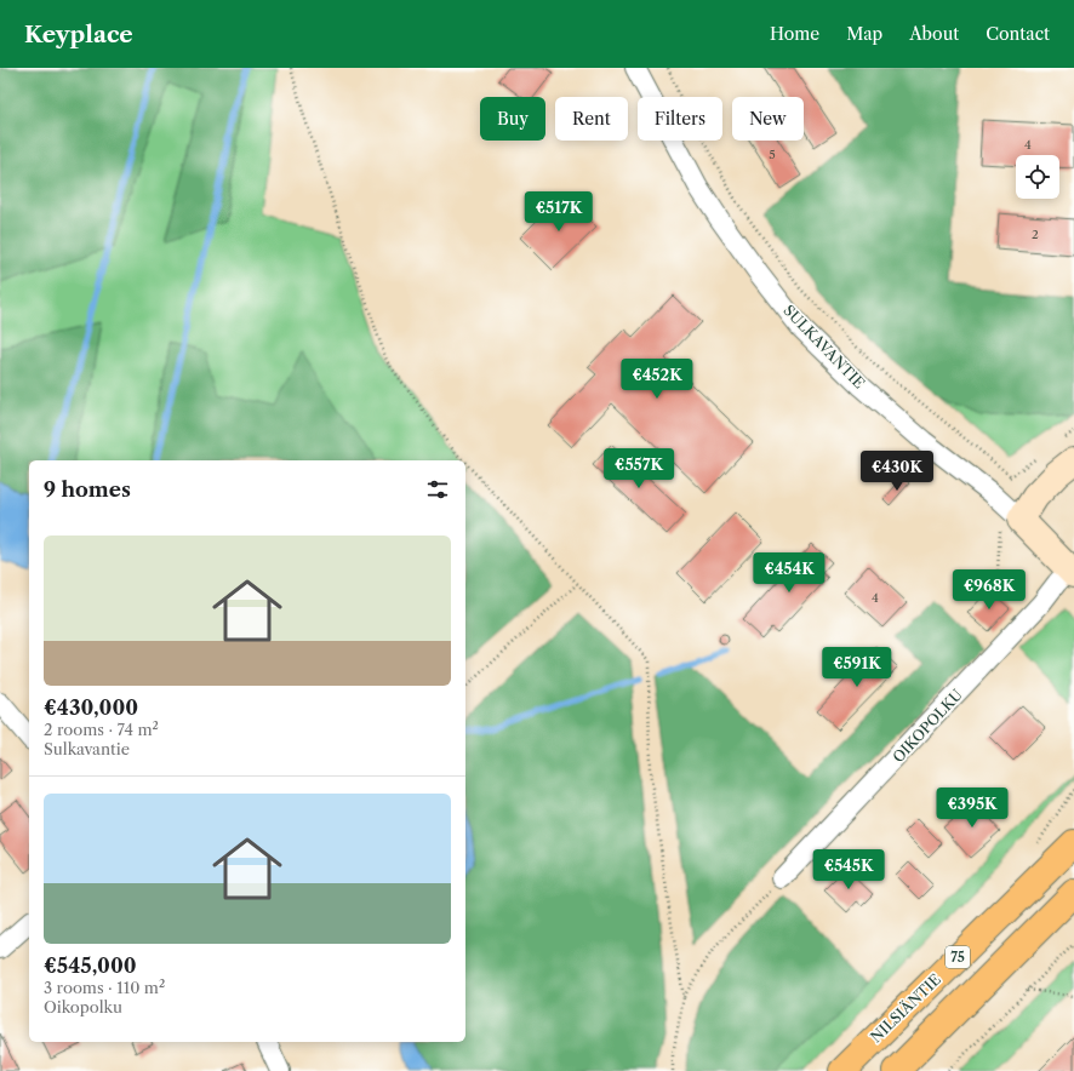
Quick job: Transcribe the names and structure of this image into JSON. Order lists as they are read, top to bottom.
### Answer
{
  "streets": {
    "main road": ["75", "NILSIÄNTIE"],
    "street": ["SULKAVANTIE", "OIKOPOLKU"]
  },
  "crossings": [
    ["SULKAVANTIE", "OIKOPOLKU"]
  ],
  "house_numbers": [
    "4",
    "5",
    "2",
    "4"
  ],
  "page": {
    "header": "Keyplace",
    "nav": [
      "Home",
      "Map",
      "About",
      "Contact"
    ],
    "chip": [
      "Buy",
      "Rent",
      "Filters",
      "New"
    ],
    "price": [
      "€517K",
      "€452K",
      "€557K",
      "€430K",
      "€454K",
      "€968K",
      "€591K",
      "€395K",
      "€545K"
    ],
    "heading": "9 homes",
    "list": [
      {
        "name": "€430,000",
        "note": "2 rooms · 74 m² · Sulkavantie"
      },
      {
        "name": "€545,000",
        "note": "3 rooms · 110 m² · Oikopolku"
      }
    ]
  }
}
